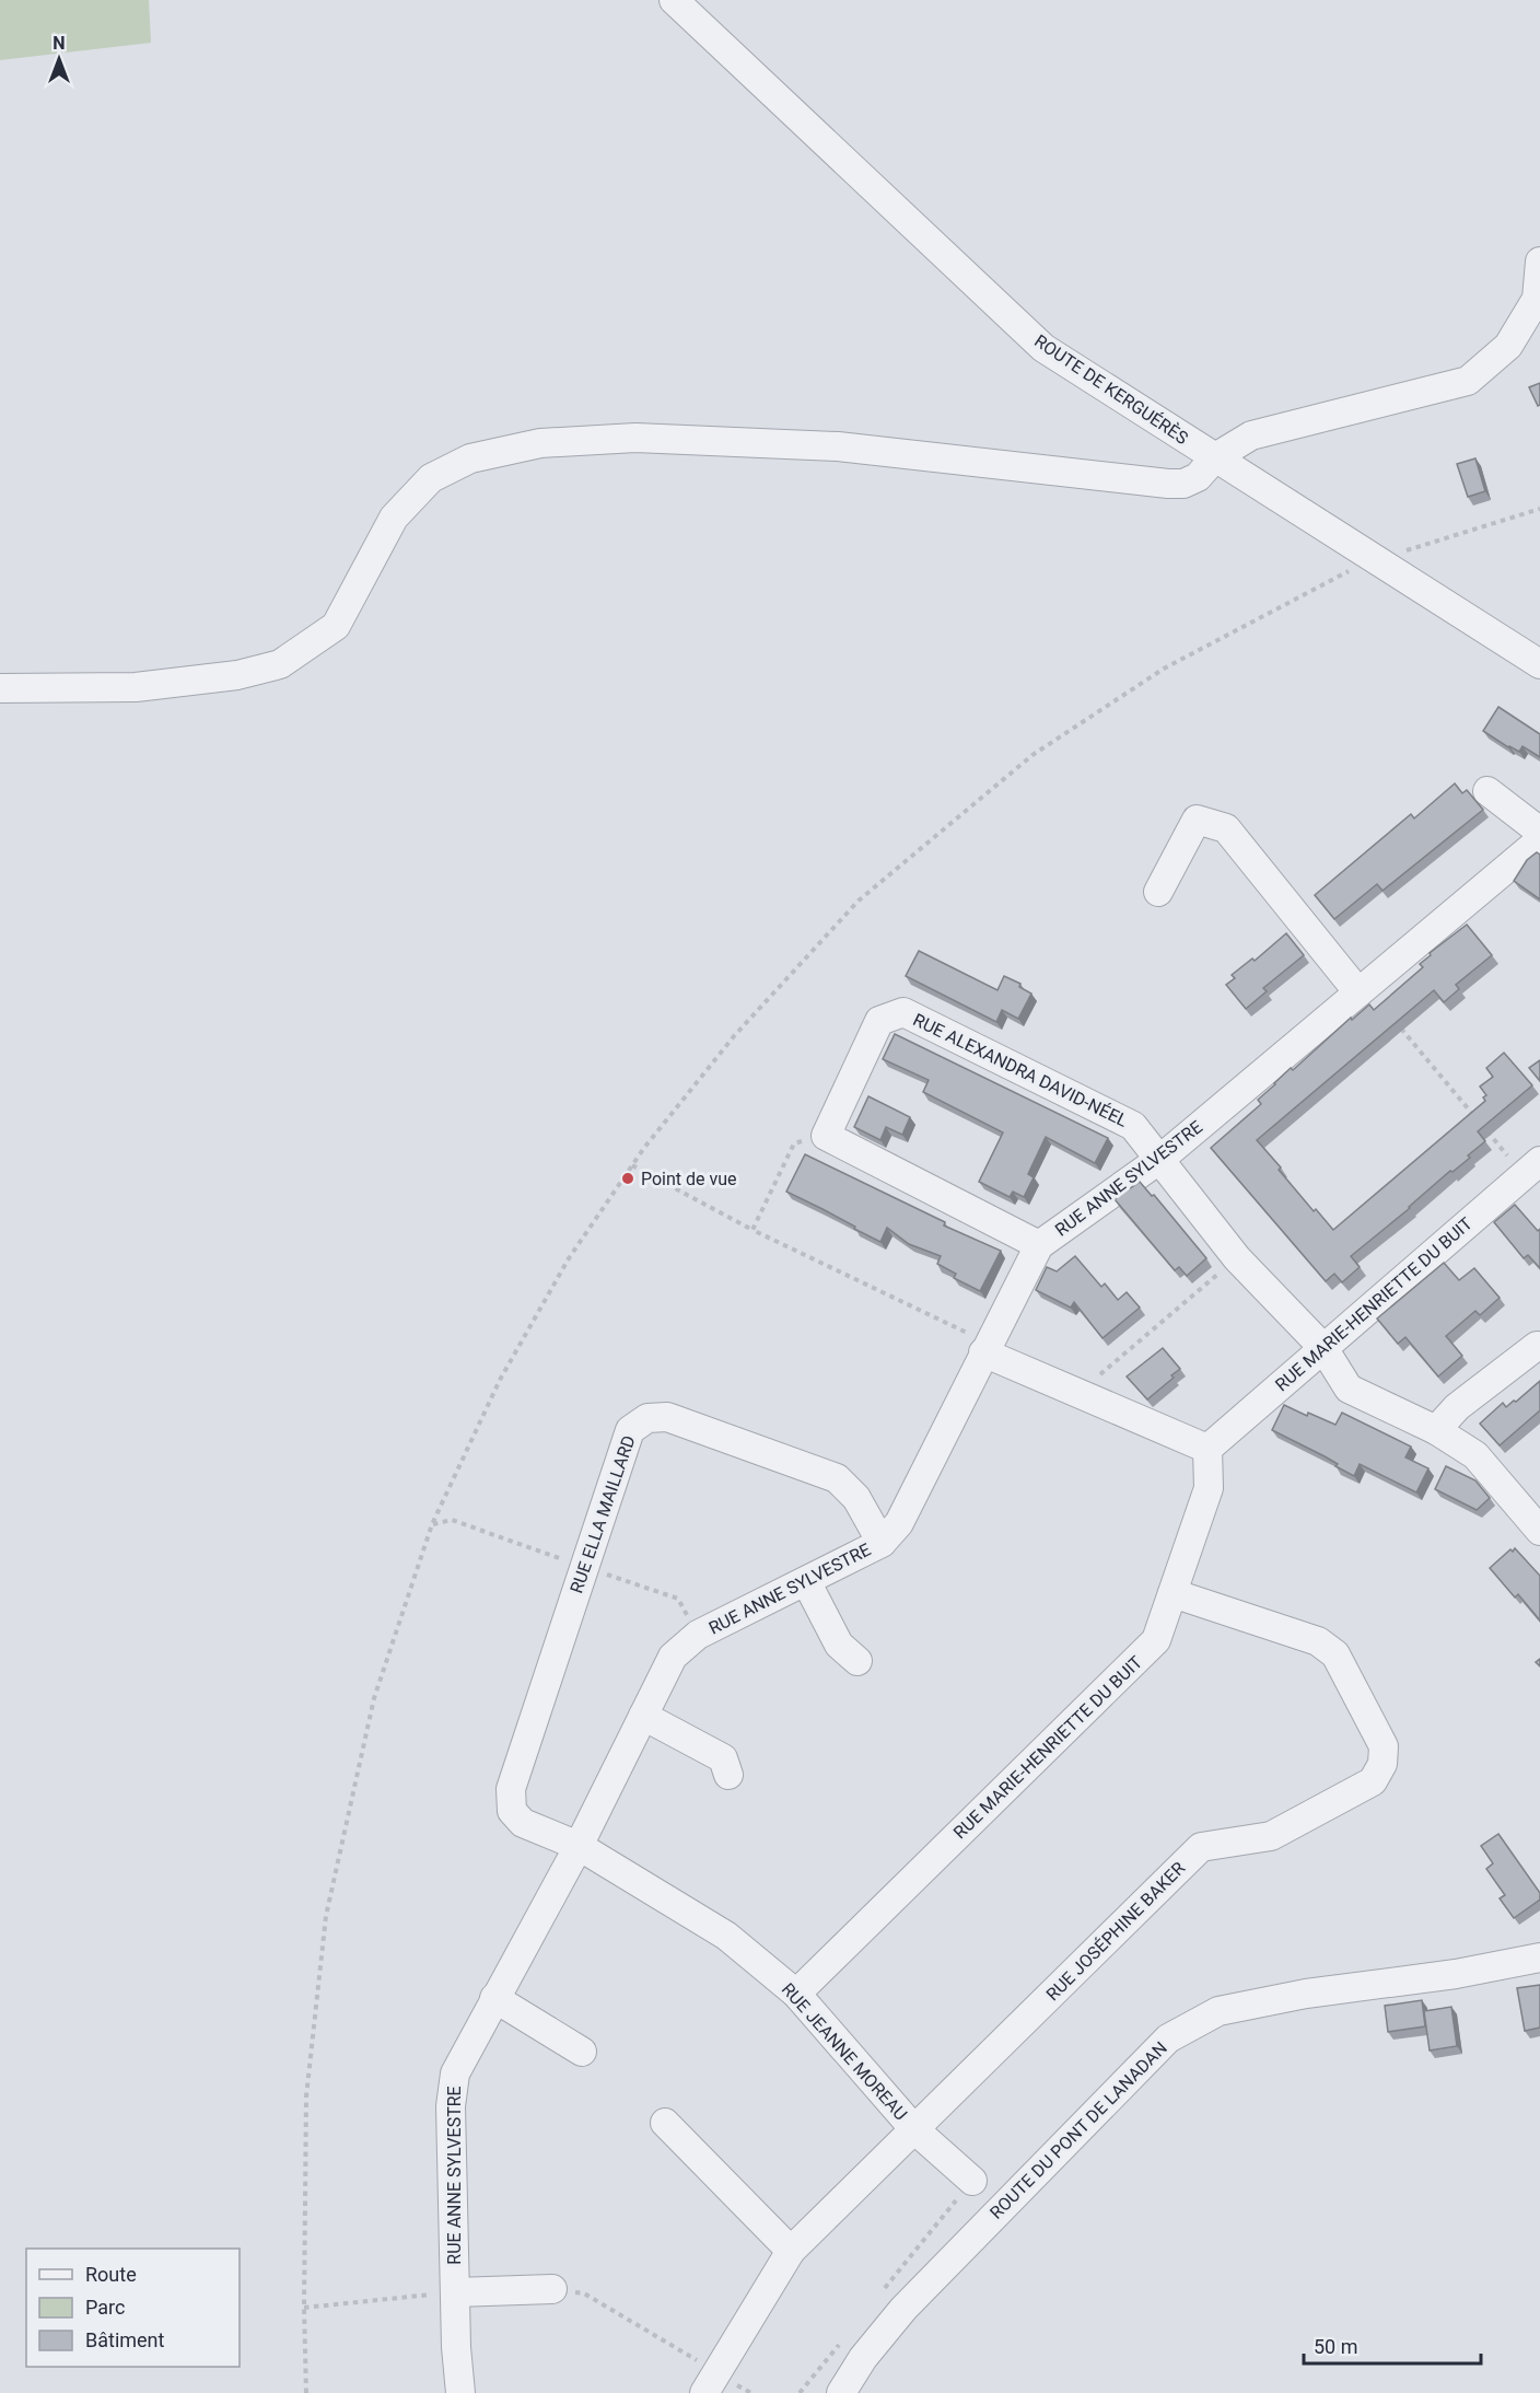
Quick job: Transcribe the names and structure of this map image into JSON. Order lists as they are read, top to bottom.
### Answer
{
  "streets": {
    "street": [
      "ROUTE DE KERGUÉRÈS",
      "RUE ALEXANDRA DAVID-NÉEL",
      "RUE ANNE SYLVESTRE",
      "RUE MARIE-HENRIETTE DU BUIT",
      "RUE ELLA MAILLARD",
      "RUE JOSÉPHINE BAKER",
      "RUE JEANNE MOREAU",
      "ROUTE DU PONT DE LANADAN"
    ]
  },
  "crossings": [
    ["RUE ALEXANDRA DAVID-NÉEL", "RUE ANNE SYLVESTRE"],
    ["RUE ALEXANDRA DAVID-NÉEL", "RUE MARIE-HENRIETTE DU BUIT"],
    ["RUE ANNE SYLVESTRE", "RUE ELLA MAILLARD"],
    ["RUE ANNE SYLVESTRE", "RUE JEANNE MOREAU"],
    ["RUE MARIE-HENRIETTE DU BUIT", "RUE JOSÉPHINE BAKER"],
    ["RUE MARIE-HENRIETTE DU BUIT", "RUE JEANNE MOREAU"],
    ["RUE ELLA MAILLARD", "RUE JEANNE MOREAU"],
    ["RUE JOSÉPHINE BAKER", "RUE JEANNE MOREAU"]
  ],
  "places": ["Point de vue"],
  "legend": ["Route", "Parc", "Bâtiment"],
  "scale_bar": "50 m",
  "north": "top"
}
